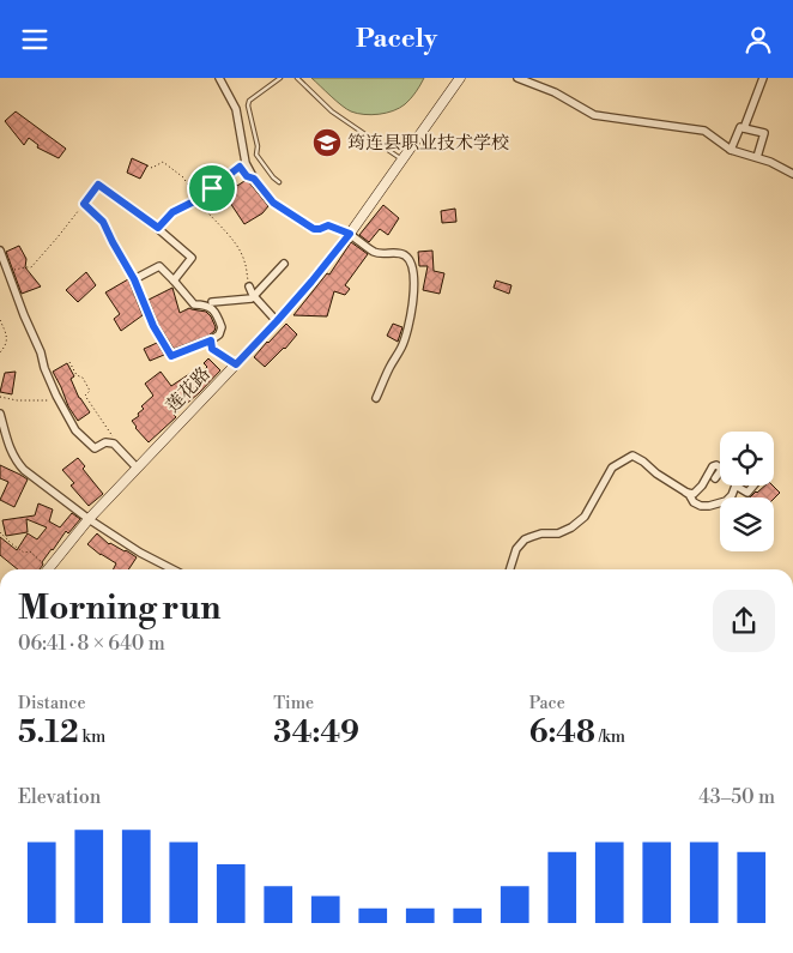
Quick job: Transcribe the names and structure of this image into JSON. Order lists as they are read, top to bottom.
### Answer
{
  "streets": {
    "main road": ["莲花路"]
  },
  "places": {
    "school or university": ["筠连县职业技术学校"]
  },
  "page": {
    "header": "Pacely",
    "heading": ["Morning run", "06:41 · 8 × 640 m"],
    "stats": [
      ["Distance", "5.12 km"],
      ["Time", "34:49"],
      ["Pace", "6:48 /km"]
    ],
    "chart": ["Elevation", "43–50 m"]
  }
}
